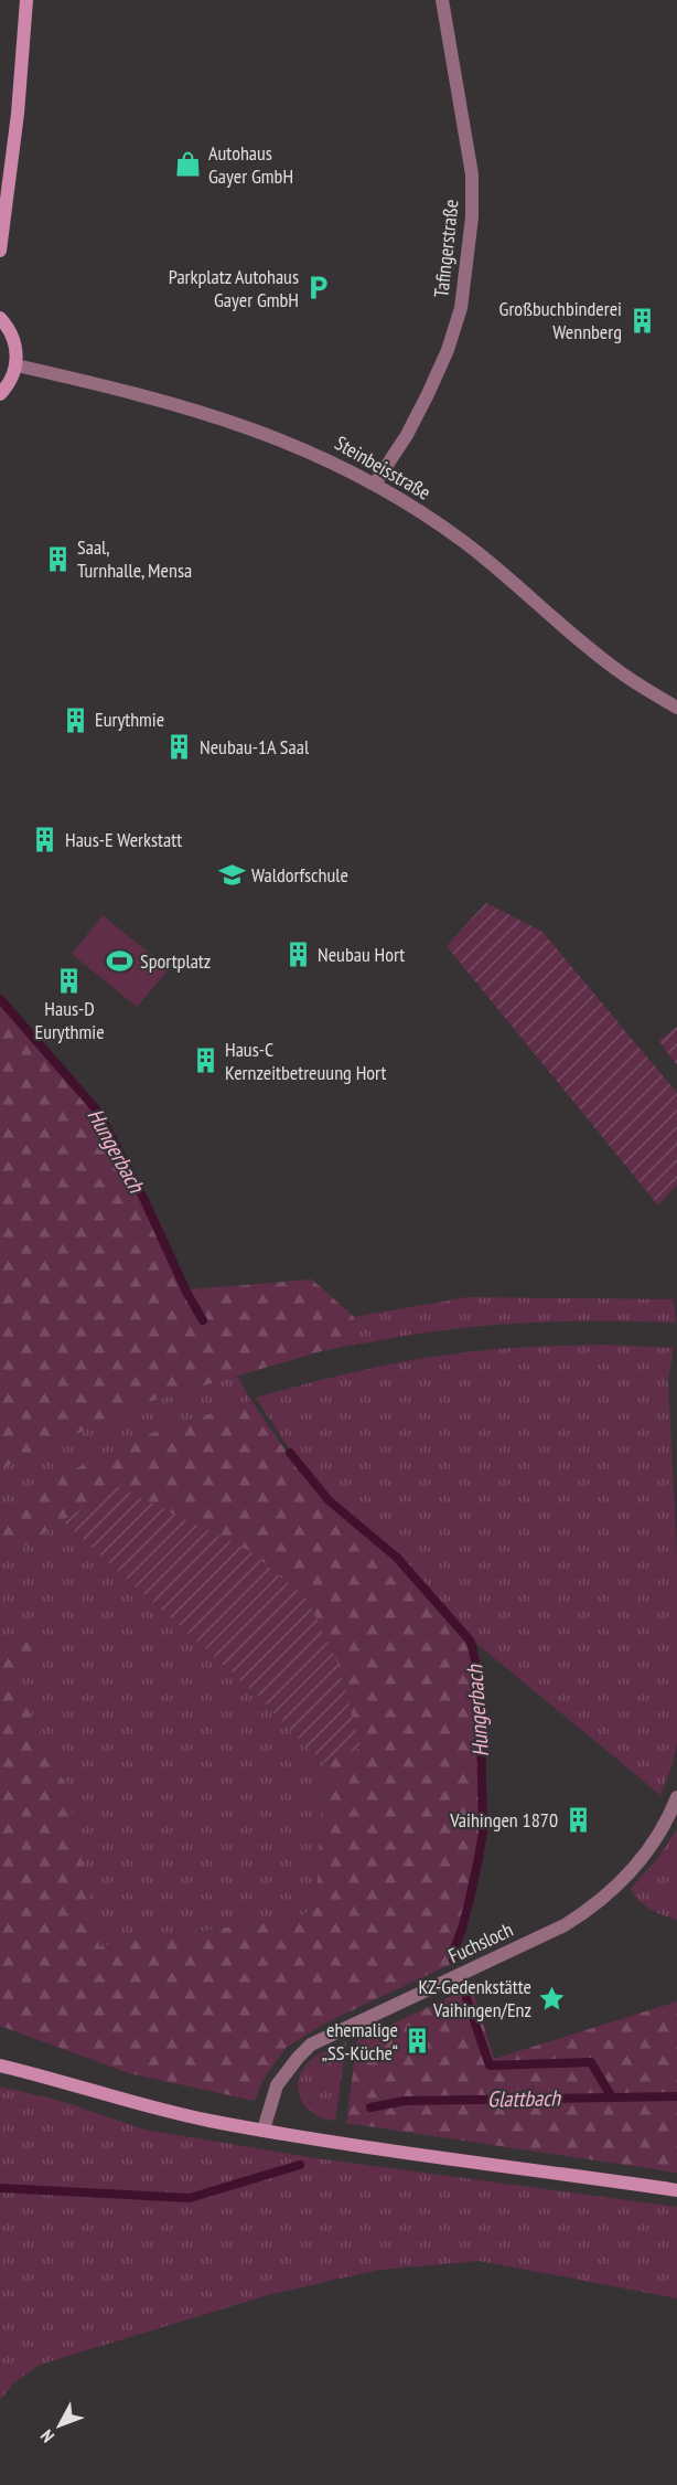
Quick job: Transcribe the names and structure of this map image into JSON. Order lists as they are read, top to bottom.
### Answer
{
  "streets": {
    "street": ["Tafingerstraße", "Steinbeisstraße", "Fuchsloch"]
  },
  "crossings": [
    ["Tafingerstraße", "Steinbeisstraße"]
  ],
  "water": ["Hungerbach", "Glattbach"],
  "places": {
    "shop": ["Autohaus Gayer GmbH"],
    "parking": ["Parkplatz Autohaus Gayer GmbH"],
    "building": [
      "Großbuchbinderei Wennberg",
      "Saal, Turnhalle, Mensa",
      "Eurythmie",
      "Neubau-1A Saal",
      "Haus-E Werkstatt",
      "Neubau Hort",
      "Haus-D Eurythmie",
      "Haus-C Kernzeitbetreuung Hort",
      "Vaihingen 1870",
      "ehemalige „SS-Küche“"
    ],
    "school or university": ["Waldorfschule"],
    "sports": ["Sportplatz"],
    "place": ["KZ-Gedenkstätte Vaihingen/Enz"]
  },
  "north": "bottom left"
}
